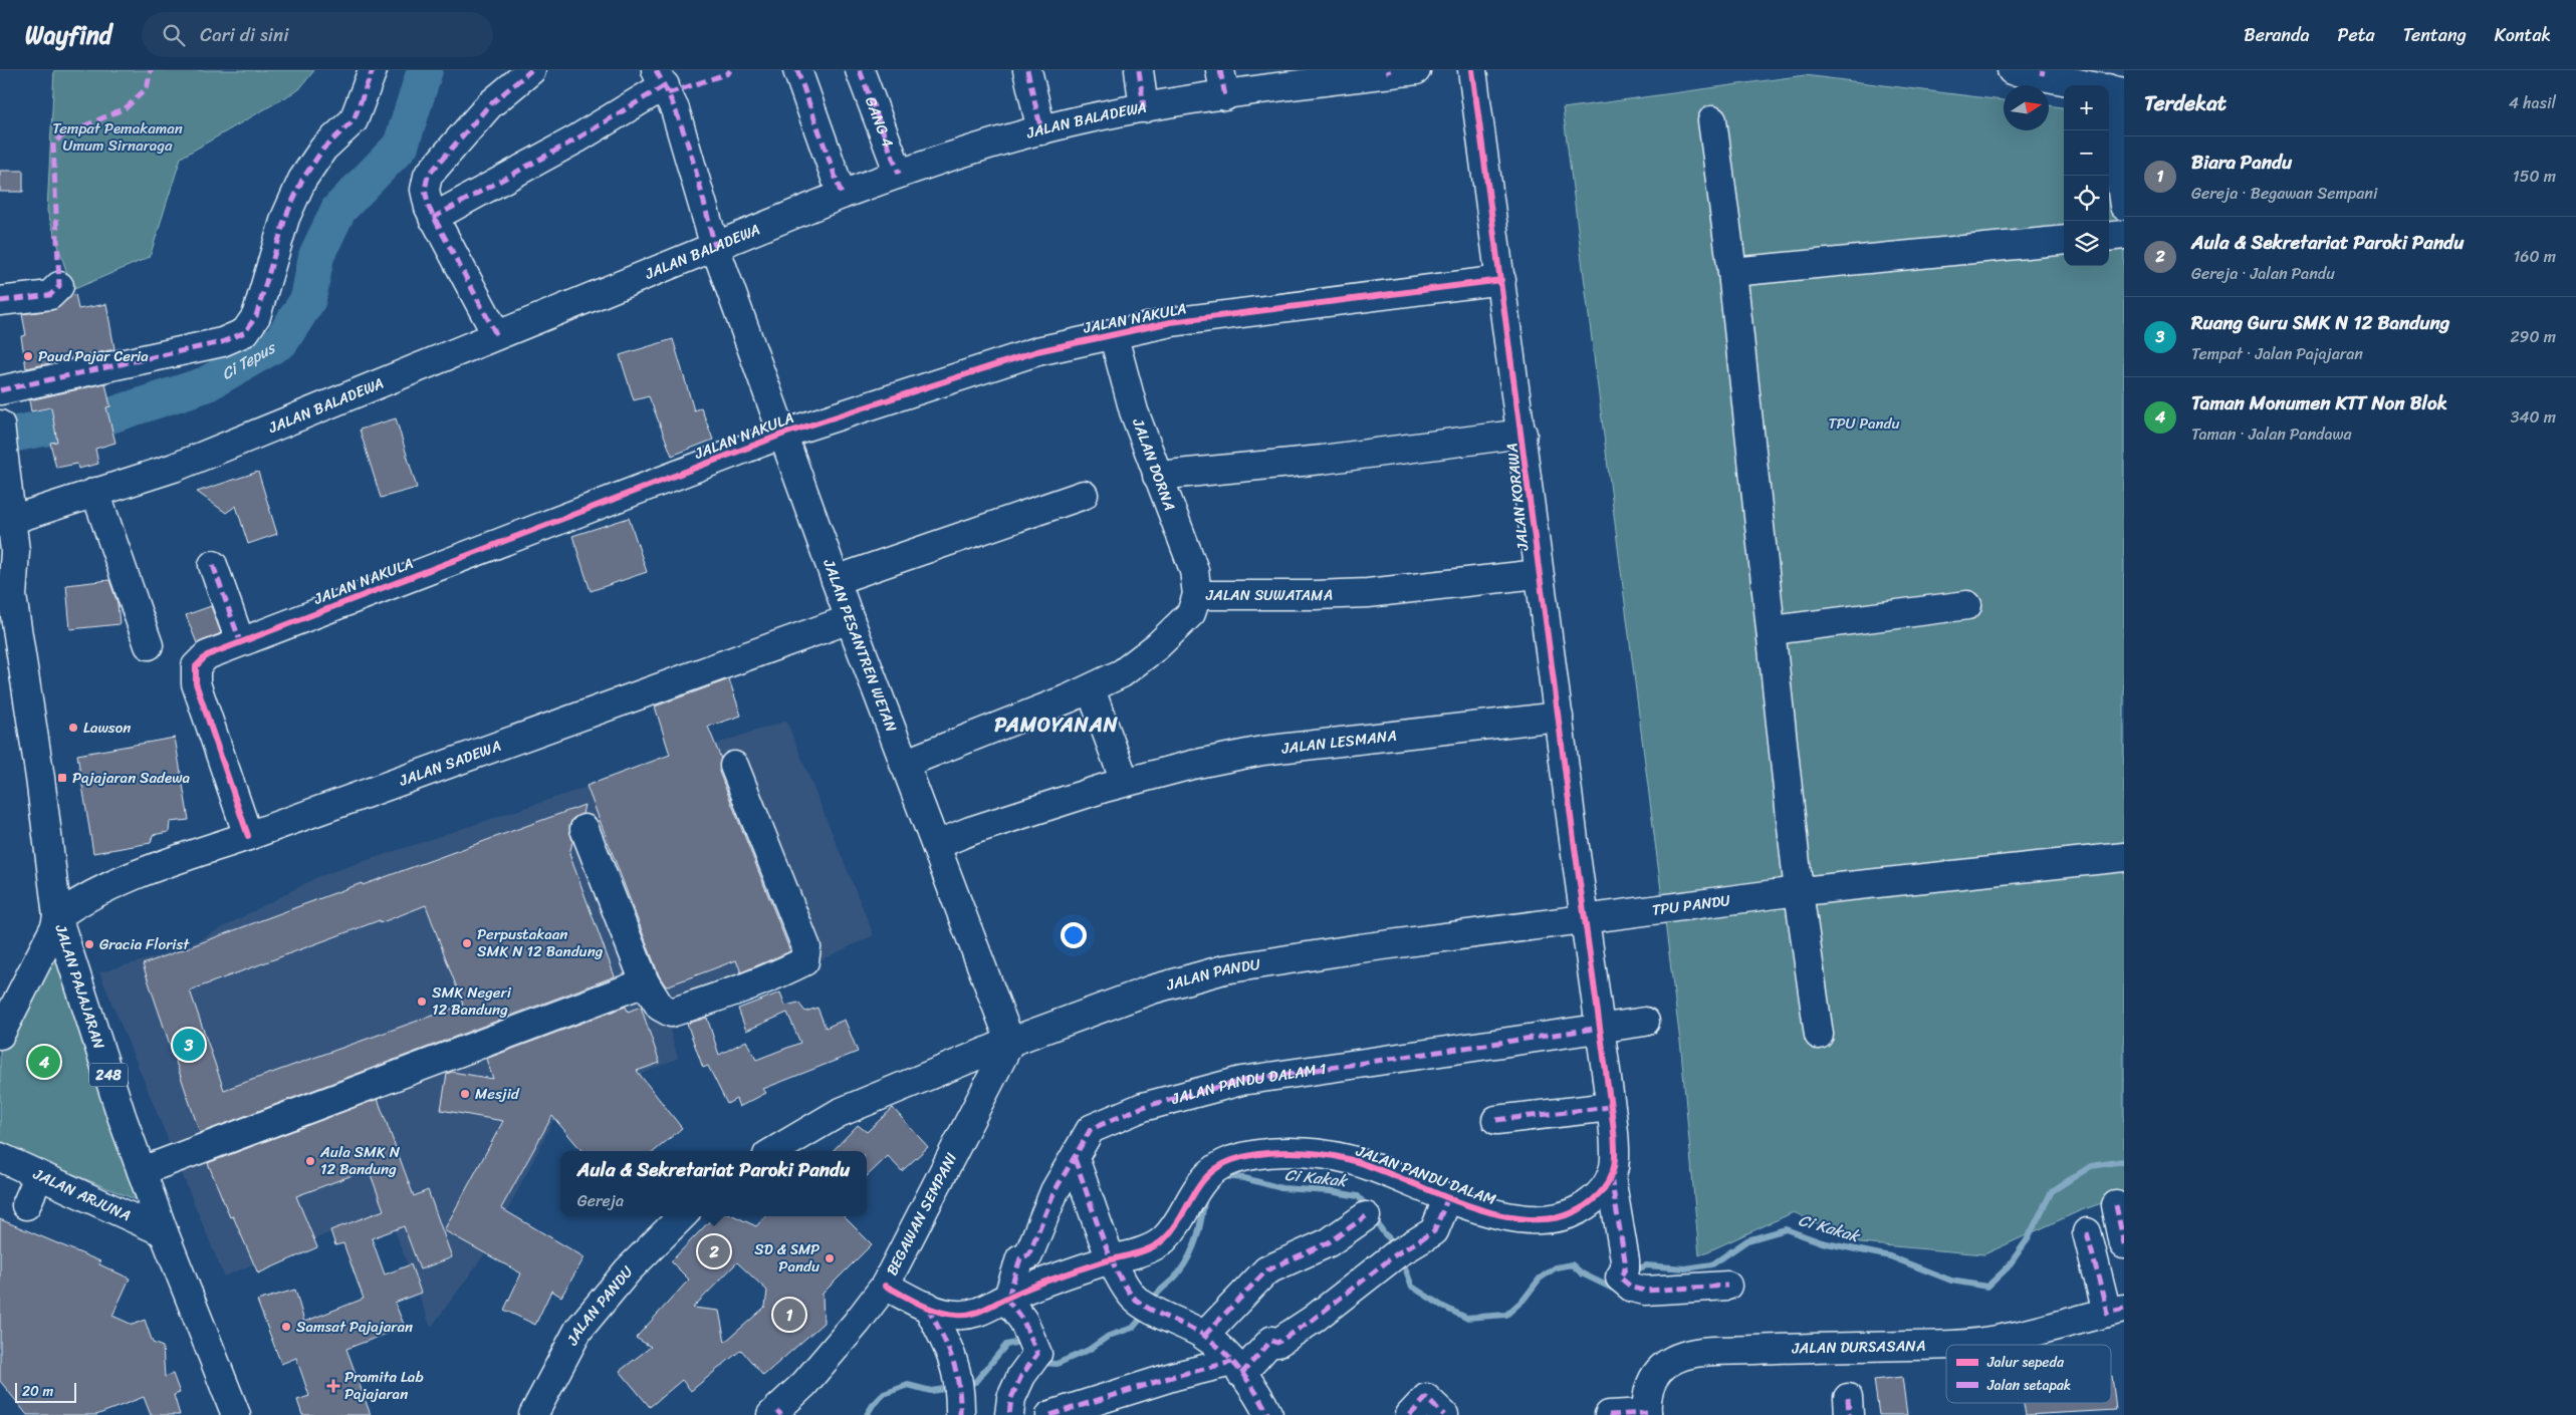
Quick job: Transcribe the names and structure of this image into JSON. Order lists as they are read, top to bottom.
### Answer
{
  "streets": {
    "main road": [
      "GANG 4",
      "JALAN BALADEWA",
      "JALAN NAKULA",
      "JALAN DORNA",
      "JALAN KORAWA",
      "JALAN SUWATAMA",
      "JALAN PESANTREN WETAN",
      "JALAN LESMANA",
      "JALAN SADEWA",
      "TPU PANDU",
      "JALAN PANDU",
      "JALAN PAJAJARAN",
      "248",
      "JALAN PANDU DALAM 1",
      "JALAN PANDU DALAM",
      "JALAN ARJUNA",
      "BEGAWAN SEMPANI",
      "JALAN DURSASANA"
    ]
  },
  "crossings": [
    ["GANG 4", "JALAN BALADEWA"],
    ["JALAN BALADEWA", "JALAN PESANTREN WETAN"],
    ["JALAN BALADEWA", "JALAN PAJAJARAN"],
    ["JALAN NAKULA", "JALAN DORNA"],
    ["JALAN NAKULA", "JALAN KORAWA"],
    ["JALAN NAKULA", "JALAN PESANTREN WETAN"],
    ["JALAN NAKULA", "JALAN SADEWA"],
    ["JALAN DORNA", "JALAN SUWATAMA"],
    ["JALAN KORAWA", "JALAN SUWATAMA"],
    ["JALAN KORAWA", "JALAN LESMANA"],
    ["JALAN KORAWA", "TPU PANDU"],
    ["JALAN KORAWA", "JALAN PANDU"],
    ["JALAN SUWATAMA", "JALAN PESANTREN WETAN"],
    ["JALAN PESANTREN WETAN", "JALAN LESMANA"],
    ["JALAN PESANTREN WETAN", "JALAN SADEWA"],
    ["JALAN PESANTREN WETAN", "JALAN PANDU"],
    ["JALAN PESANTREN WETAN", "BEGAWAN SEMPANI"],
    ["JALAN SADEWA", "JALAN PAJAJARAN"],
    ["TPU PANDU", "JALAN PANDU"],
    ["JALAN PANDU", "BEGAWAN SEMPANI"],
    ["JALAN PAJAJARAN", "JALAN ARJUNA"],
    ["JALAN PANDU DALAM 1", "JALAN PANDU DALAM"],
    ["JALAN PANDU DALAM", "BEGAWAN SEMPANI"]
  ],
  "districts": ["PAMOYANAN"],
  "water": ["Ci Tepus", "Ci Kakak"],
  "parks": ["Tempat Pemakaman Umum Sirnaraga", "TPU Pandu"],
  "places": {
    "other": [
      "Paud Pajar Ceria",
      "Lawson",
      "Perpustakaan SMK N 12 Bandung",
      "Gracia Florist",
      "SMK Negeri 12 Bandung",
      "Mesjid",
      "Aula SMK N 12 Bandung",
      "SD & SMP Pandu",
      "Samsat Pajajaran"
    ],
    "transit": ["Pajajaran Sadewa"],
    "health": ["Pramita Lab Pajajaran"]
  },
  "legend": ["Jalur sepeda", "Jalan setapak"],
  "scale_bar": "20 m",
  "north": "right",
  "page": {
    "header": "Wayfind",
    "search": "Cari di sini",
    "nav": [
      "Beranda",
      "Peta",
      "Tentang",
      "Kontak"
    ],
    "heading": ["Terdekat", "4 hasil"],
    "map_buttons": ["+", "−"],
    "list": [
      {
        "mark": "1",
        "name": "Biara Pandu",
        "note": "Gereja · Begawan Sempani",
        "value": "150 m"
      },
      {
        "mark": "2",
        "name": "Aula & Sekretariat Paroki Pandu",
        "note": "Gereja · Jalan Pandu",
        "value": "160 m"
      },
      {
        "mark": "3",
        "name": "Ruang Guru SMK N 12 Bandung",
        "note": "Tempat · Jalan Pajajaran",
        "value": "290 m"
      },
      {
        "mark": "4",
        "name": "Taman Monumen KTT Non Blok",
        "note": "Taman · Jalan Pandawa",
        "value": "340 m"
      }
    ],
    "pins": [
      "3",
      "4",
      "2",
      "1"
    ],
    "popup": ["Aula & Sekretariat Paroki Pandu", "Gereja"],
    "scale": "20 m"
  }
}
